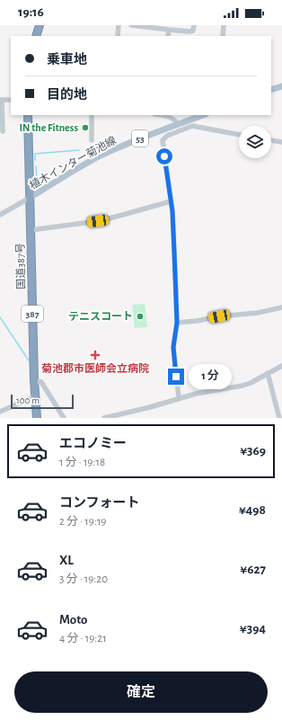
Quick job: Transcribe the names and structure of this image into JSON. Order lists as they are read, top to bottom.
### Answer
{
  "streets": {
    "highway": ["国道387号", "387"],
    "main road": ["53", "植木インター菊池線"]
  },
  "crossings": [
    ["植木インター菊池線", "国道387号"]
  ],
  "places": {
    "other": ["IN the Fitness", "テニスコート"],
    "health": ["菊池郡市医師会立病院"]
  },
  "scale_bar": "100 m",
  "page": {
    "status": "19:16",
    "banner": ["乗車地", "目的地"],
    "bubble": "1 分",
    "scale": "100 m",
    "list": [
      {
        "name": "エコノミー",
        "note": "1 分 · 19:18",
        "value": "¥369"
      },
      {
        "name": "コンフォート",
        "note": "2 分 · 19:19",
        "value": "¥498"
      },
      {
        "name": "XL",
        "note": "3 分 · 19:20",
        "value": "¥627"
      },
      {
        "name": "Moto",
        "note": "4 分 · 19:21",
        "value": "¥394"
      }
    ],
    "buttons": "確定"
  }
}
